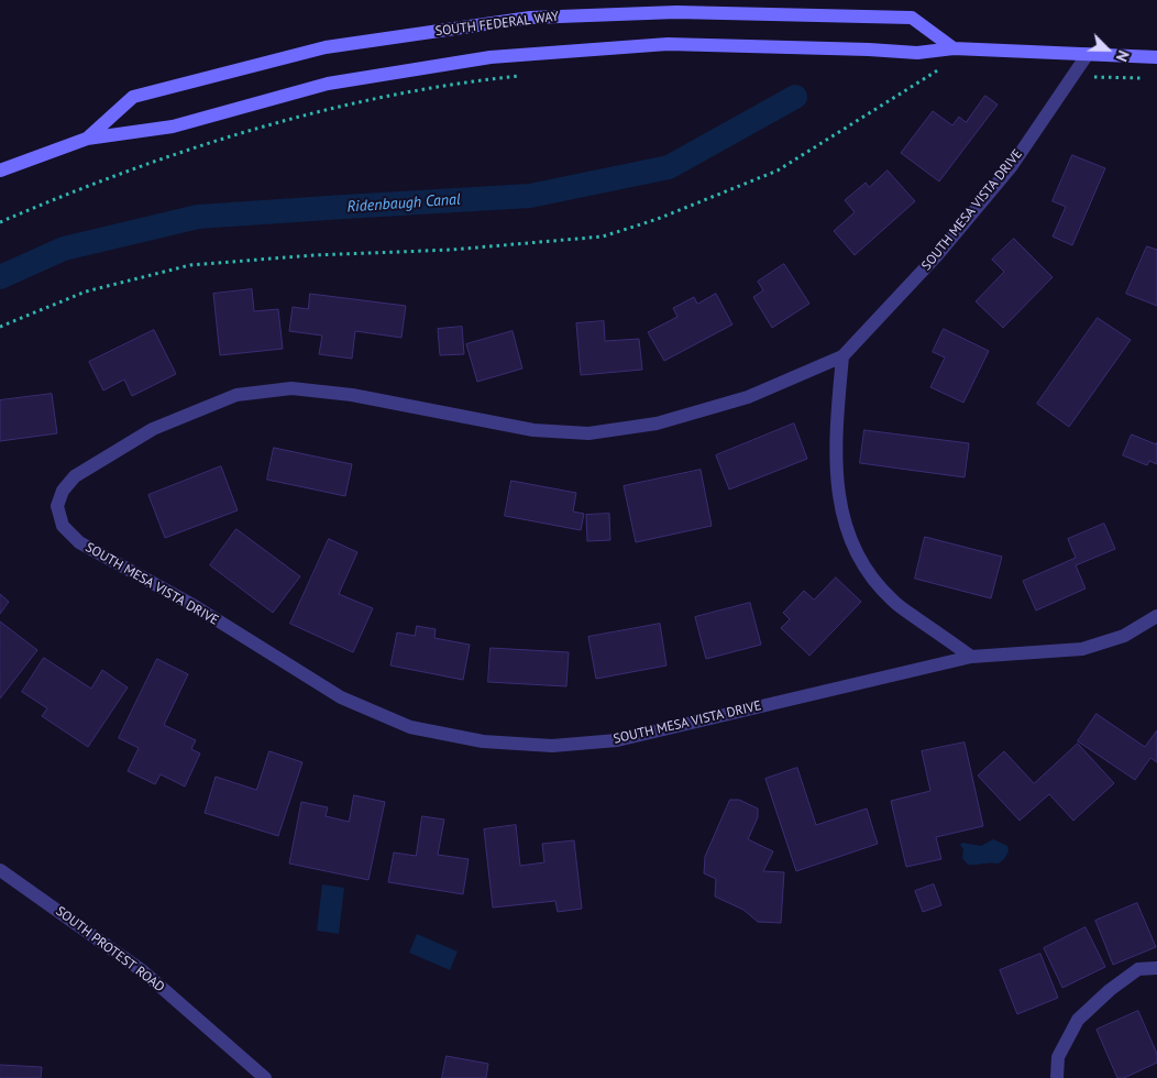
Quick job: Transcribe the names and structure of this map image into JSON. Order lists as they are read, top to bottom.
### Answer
{
  "streets": {
    "main road": ["SOUTH FEDERAL WAY"],
    "street": ["SOUTH MESA VISTA DRIVE", "SOUTH PROTEST ROAD"]
  },
  "crossings": [
    ["SOUTH FEDERAL WAY", "SOUTH MESA VISTA DRIVE"]
  ],
  "water": ["Ridenbaugh Canal"],
  "north": "bottom right"
}
